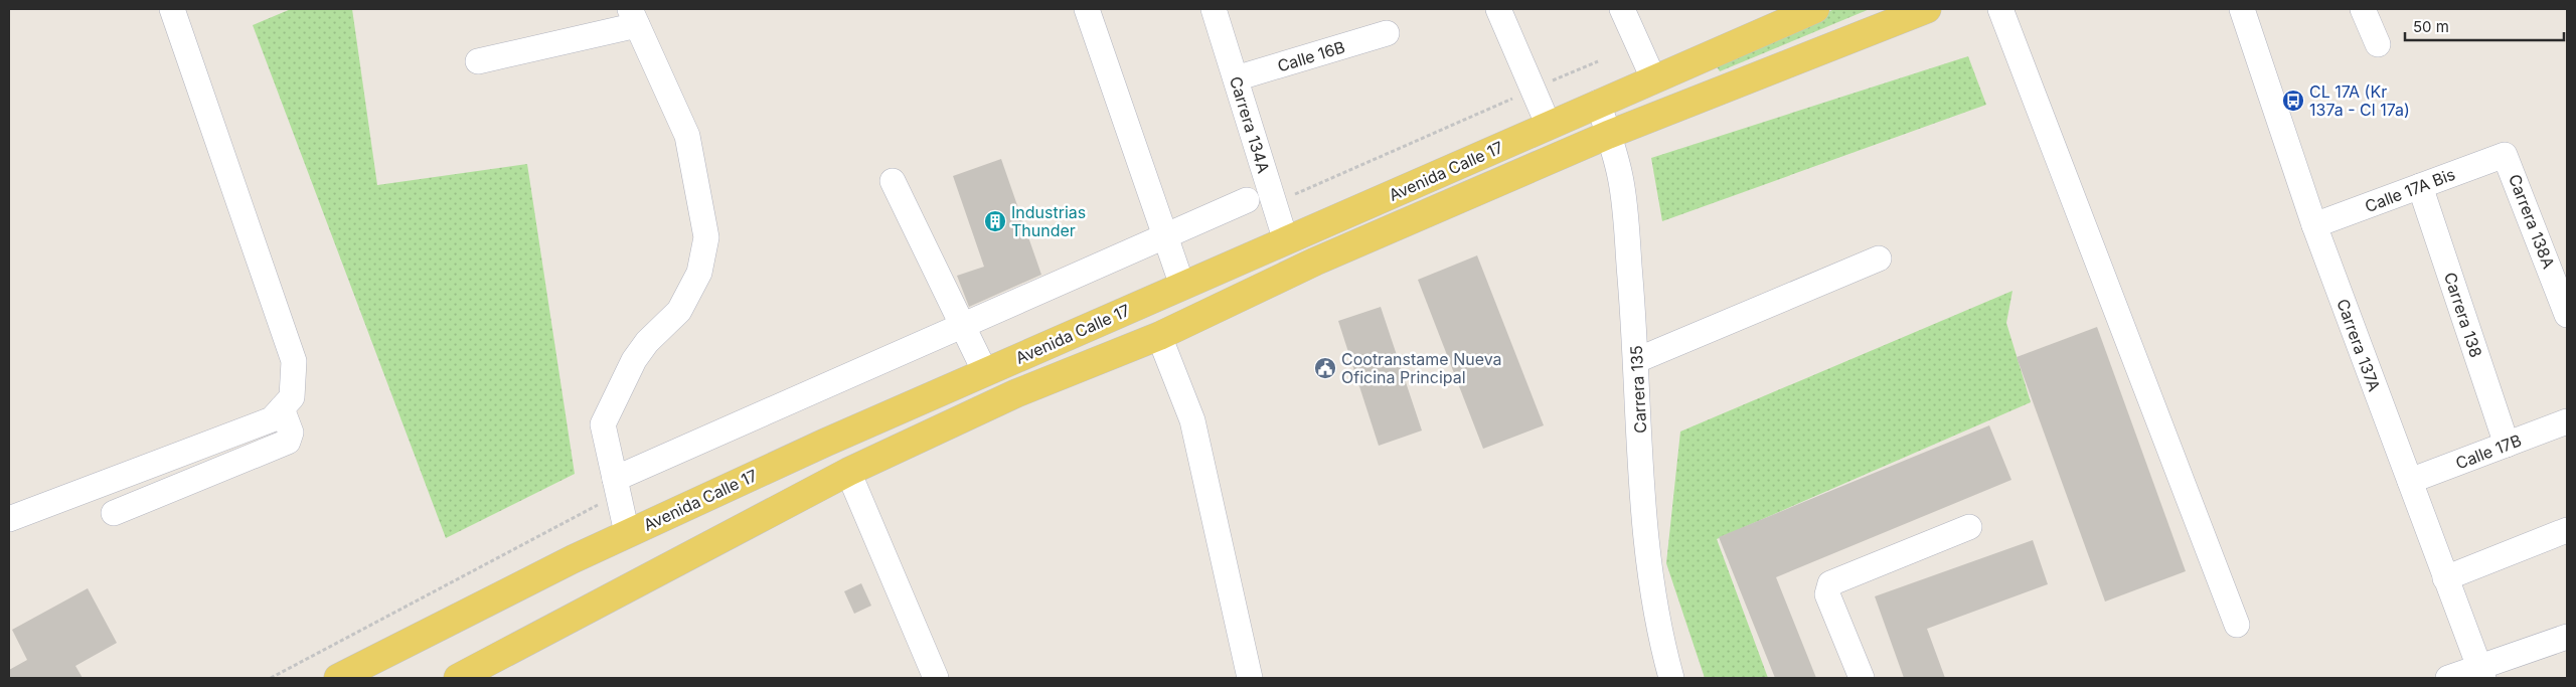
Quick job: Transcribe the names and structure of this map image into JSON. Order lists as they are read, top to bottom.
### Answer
{
  "streets": {
    "main road": ["Avenida Calle 17"],
    "street": [
      "Calle 16B",
      "Carrera 134A",
      "Calle 17A Bis",
      "Carrera 138A",
      "Carrera 138",
      "Carrera 137A",
      "Carrera 135",
      "Calle 17B"
    ]
  },
  "crossings": [
    ["Calle 16B", "Carrera 134A"],
    ["Carrera 134A", "Avenida Calle 17"],
    ["Avenida Calle 17", "Carrera 135"],
    ["Calle 17A Bis", "Carrera 138A"],
    ["Calle 17A Bis", "Carrera 138"],
    ["Calle 17A Bis", "Carrera 137A"],
    ["Carrera 138", "Calle 17B"],
    ["Carrera 137A", "Calle 17B"]
  ],
  "places": {
    "bus stop": ["CL 17A (Kr 137a - Cl 17a)"],
    "building": ["Industrias Thunder"],
    "public building": ["Cootranstame Nueva Oficina Principal"]
  },
  "scale_bar": "50 m"
}
